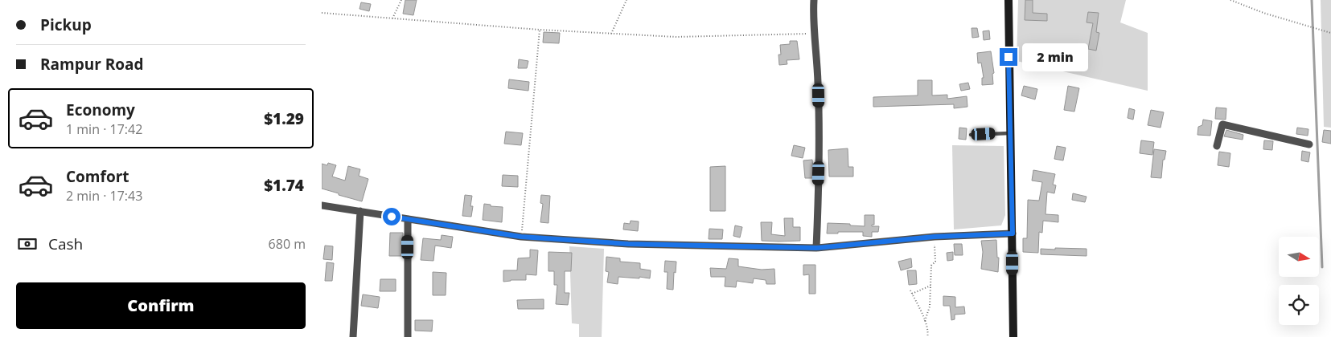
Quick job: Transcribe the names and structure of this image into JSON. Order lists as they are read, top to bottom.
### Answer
{
  "north": "right",
  "page": {
    "banner": ["Pickup", "Rampur Road"],
    "bubble": "2 min",
    "list": [
      {
        "name": "Economy",
        "note": "1 min · 17:42",
        "value": "$1.29"
      },
      {
        "name": "Comfort",
        "note": "2 min · 17:43",
        "value": "$1.74"
      }
    ],
    "pay": ["Cash", "680 m"],
    "buttons": "Confirm"
  }
}
